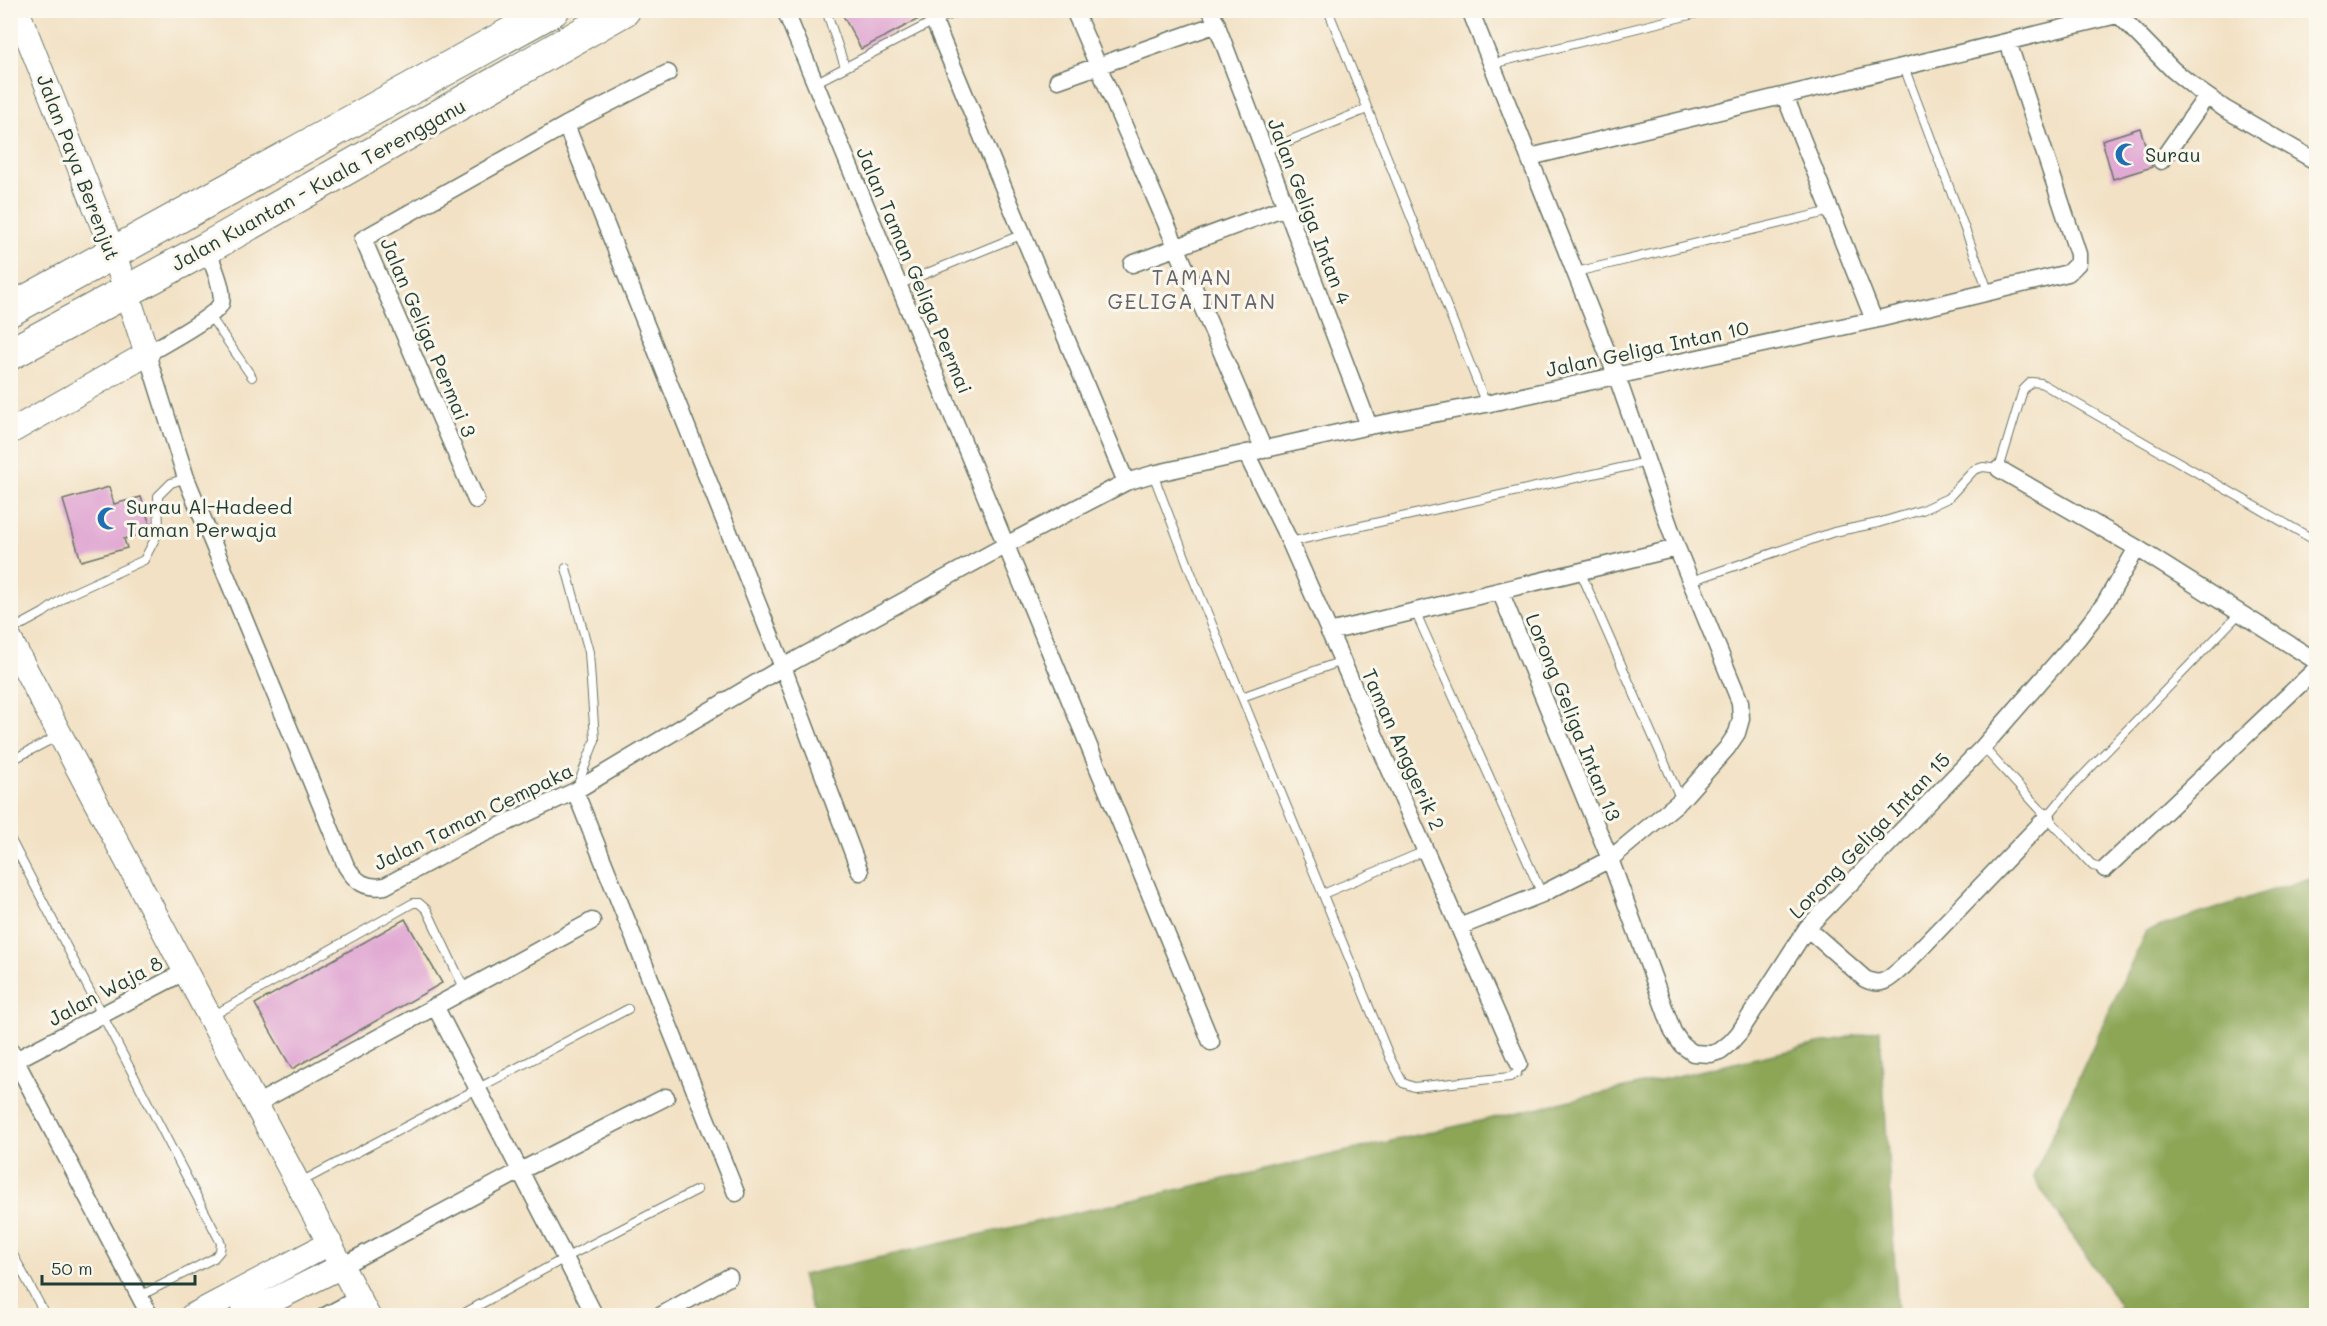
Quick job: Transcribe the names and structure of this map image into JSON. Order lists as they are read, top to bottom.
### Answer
{
  "streets": {
    "highway": ["Jalan Kuantan - Kuala Terengganu"],
    "street": [
      "Jalan Paya Berenjut",
      "Jalan Geliga Intan 4",
      "Jalan Taman Geliga Permai",
      "Jalan Geliga Permai 3",
      "Jalan Geliga Intan 10",
      "Lorong Geliga Intan 13",
      "Taman Anggerik 2",
      "Jalan Taman Cempaka",
      "Lorong Geliga Intan 15",
      "Jalan Waja 8"
    ]
  },
  "crossings": [
    ["Jalan Paya Berenjut", "Jalan Kuantan - Kuala Terengganu"],
    ["Jalan Paya Berenjut", "Jalan Taman Cempaka"],
    ["Jalan Geliga Intan 4", "Jalan Geliga Intan 10"],
    ["Jalan Taman Geliga Permai", "Jalan Geliga Intan 10"],
    ["Jalan Taman Geliga Permai", "Jalan Taman Cempaka"],
    ["Jalan Geliga Intan 10", "Taman Anggerik 2"],
    ["Jalan Geliga Intan 10", "Jalan Taman Cempaka"],
    ["Lorong Geliga Intan 13", "Lorong Geliga Intan 15"]
  ],
  "districts": ["TAMAN GELIGA INTAN"],
  "places": {
    "mosque": ["Surau", "Surau Al-Hadeed Taman Perwaja"]
  },
  "scale_bar": "50 m"
}
